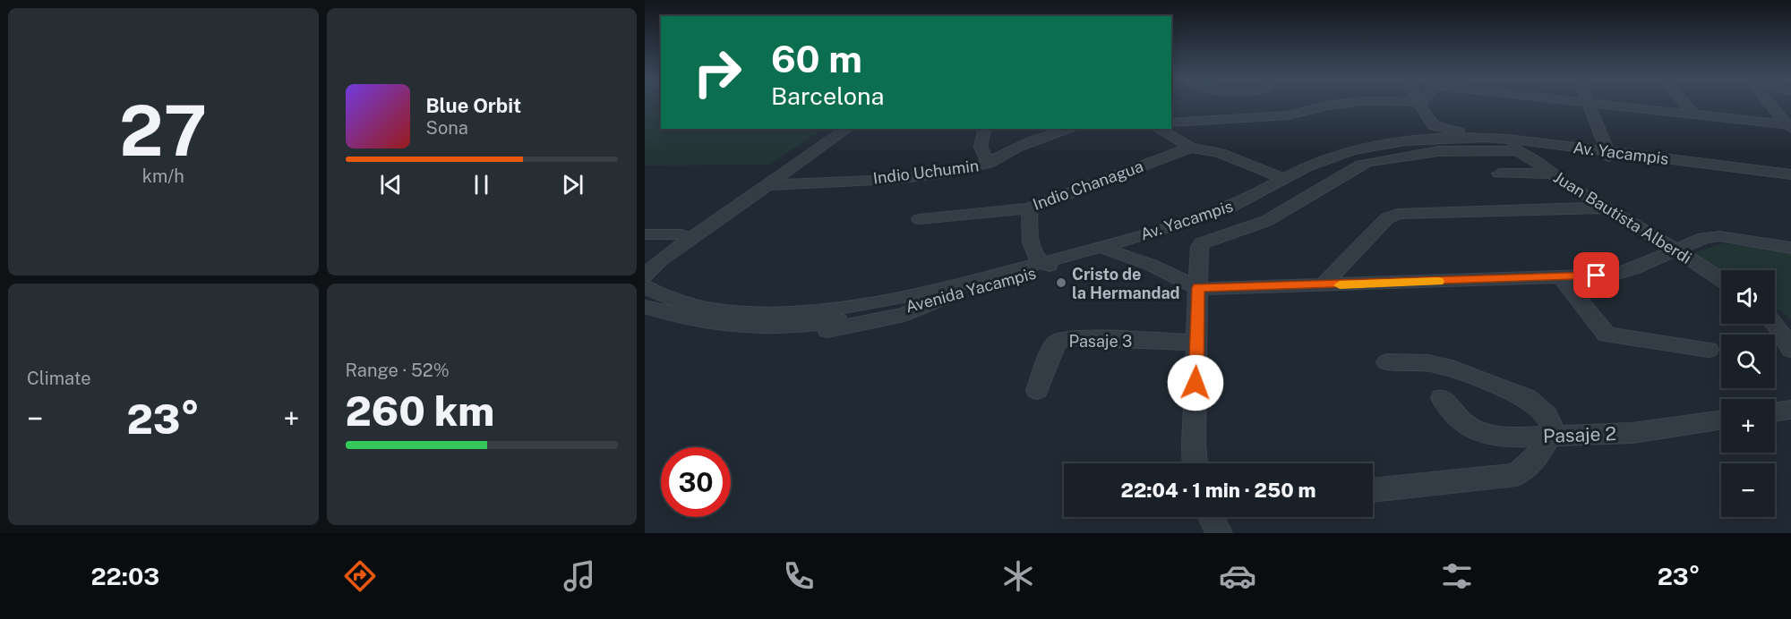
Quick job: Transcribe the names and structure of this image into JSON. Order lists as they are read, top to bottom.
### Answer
{
  "streets": {
    "street": [
      "Av. Yacampis",
      "Indio Uchumin",
      "Indio Chanagua",
      "Juan Bautista Alberdi",
      "Avenida Yacampis",
      "Pasaje 3",
      "Pasaje 2"
    ]
  },
  "crossings": [
    ["Av. Yacampis", "Avenida Yacampis"],
    ["Juan Bautista Alberdi", "Avenida Yacampis"]
  ],
  "places": ["Cristo de la Hermandad"],
  "page": {
    "tile": [
      ["27", "km/h"],
      "Climate",
      ["Range · 52%", "260 km"]
    ],
    "turn": ["60 m", "Barcelona"],
    "song": ["Blue Orbit", "Sona"],
    "map_buttons": ["+", "−"],
    "heat": ["−", "23°", "+"],
    "limit": "30",
    "trip": "22:04 · 1 min · 250 m",
    "tabs": ["22:03", "23°"]
  }
}
